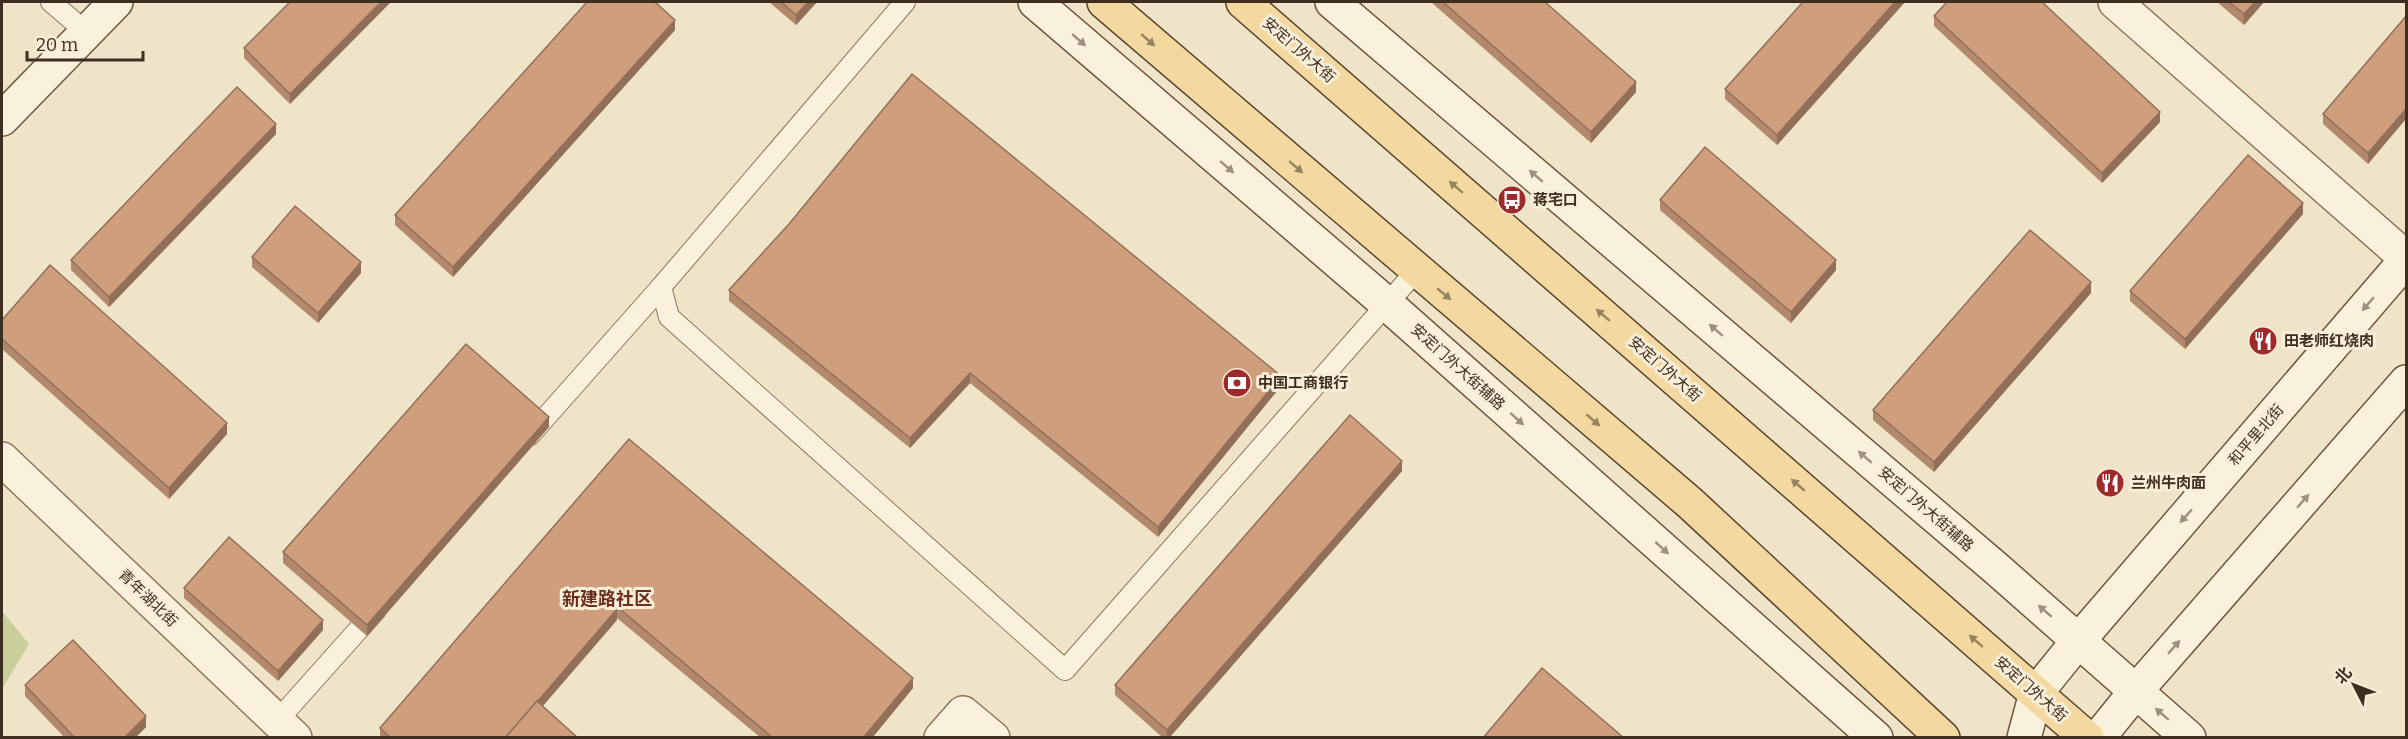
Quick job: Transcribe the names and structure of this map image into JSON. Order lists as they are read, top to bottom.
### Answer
{
  "streets": {
    "main road": ["安定门外大街"],
    "street": ["安定门外大街辅路", "和平里北街", "青年湖北街"]
  },
  "crossings": [
    ["安定门外大街", "和平里北街"],
    ["安定门外大街辅路", "和平里北街"]
  ],
  "districts": ["新建路社区"],
  "places": {
    "bus stop": ["蒋宅口"],
    "restaurant": ["田老师红烧肉", "兰州牛肉面"],
    "bank": ["中国工商银行"]
  },
  "scale_bar": "20 m",
  "north": "top left"
}
